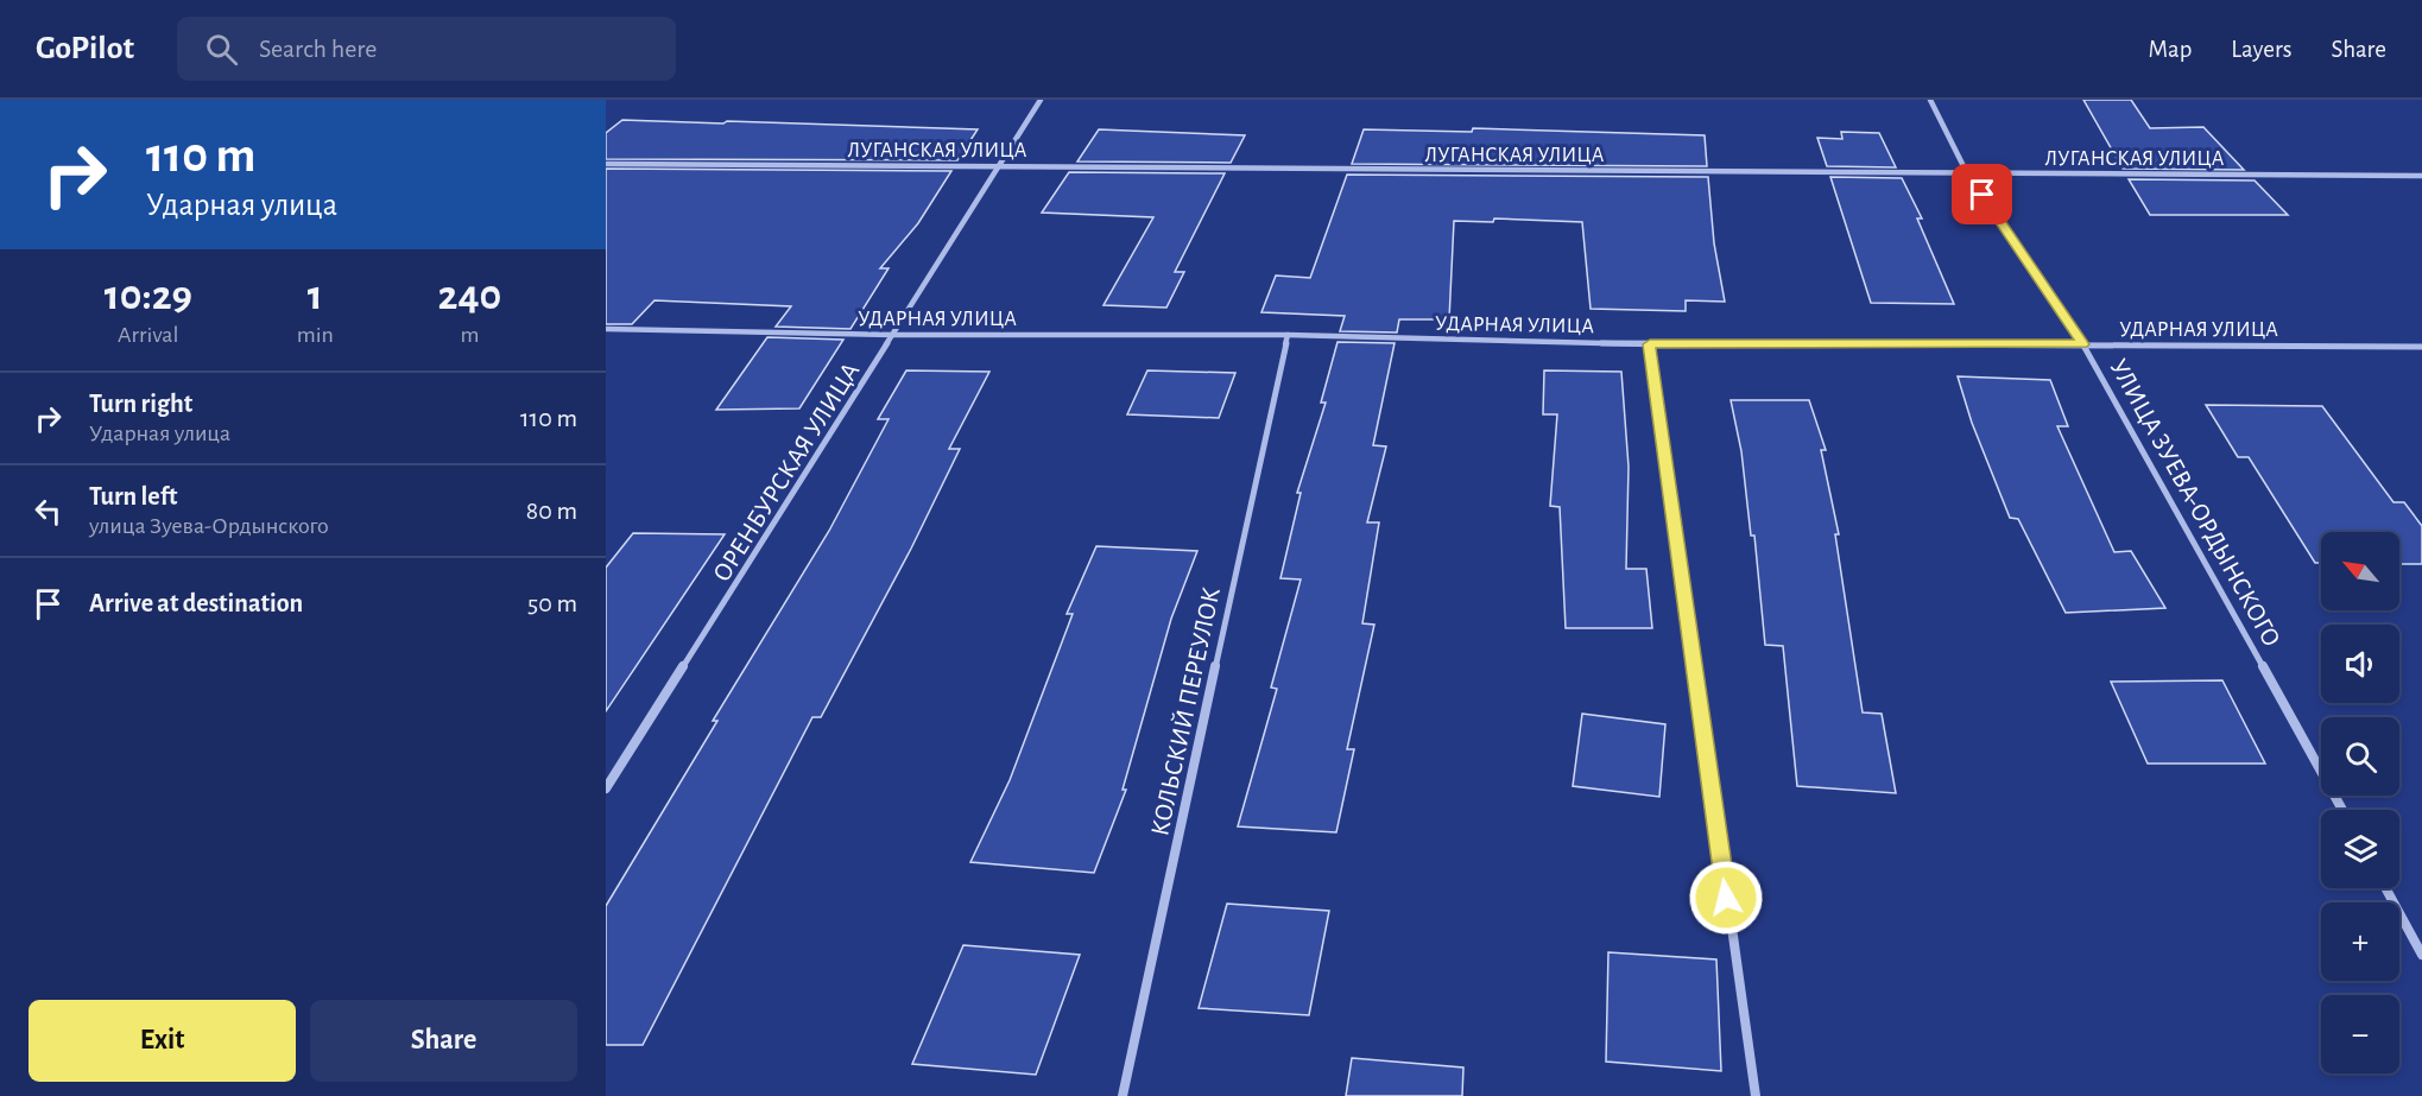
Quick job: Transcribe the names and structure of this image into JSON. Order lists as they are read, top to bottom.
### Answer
{
  "streets": {
    "street": [
      "ЛУГАНСКАЯ УЛИЦА",
      "УДАРНАЯ УЛИЦА",
      "ОРЕНБУРСКАЯ УЛИЦА",
      "УЛИЦА ЗУЕВА-ОРДЫНСКОГО",
      "КОЛЬСКИЙ ПЕРЕУЛОК"
    ]
  },
  "crossings": [
    ["ЛУГАНСКАЯ УЛИЦА", "ОРЕНБУРСКАЯ УЛИЦА"],
    ["ЛУГАНСКАЯ УЛИЦА", "УЛИЦА ЗУЕВА-ОРДЫНСКОГО"],
    ["УДАРНАЯ УЛИЦА", "ОРЕНБУРСКАЯ УЛИЦА"],
    ["УДАРНАЯ УЛИЦА", "УЛИЦА ЗУЕВА-ОРДЫНСКОГО"],
    ["УДАРНАЯ УЛИЦА", "КОЛЬСКИЙ ПЕРЕУЛОК"]
  ],
  "north": "top left",
  "page": {
    "header": "GoPilot",
    "search": "Search here",
    "nav": ["Map", "Layers", "Share"],
    "turn": ["110 m", "Ударная улица"],
    "eta": [
      "10:29",
      "Arrival",
      "1",
      "min",
      "240",
      "m"
    ],
    "list": [
      {
        "name": "Turn right",
        "note": "Ударная улица",
        "value": "110 m"
      },
      {
        "name": "Turn left",
        "note": "улица Зуева-Ордынского",
        "value": "80 m"
      },
      {
        "name": "Arrive at destination",
        "value": "50 m"
      }
    ],
    "map_buttons": ["+", "−"],
    "buttons": ["Exit", "Share"]
  }
}
